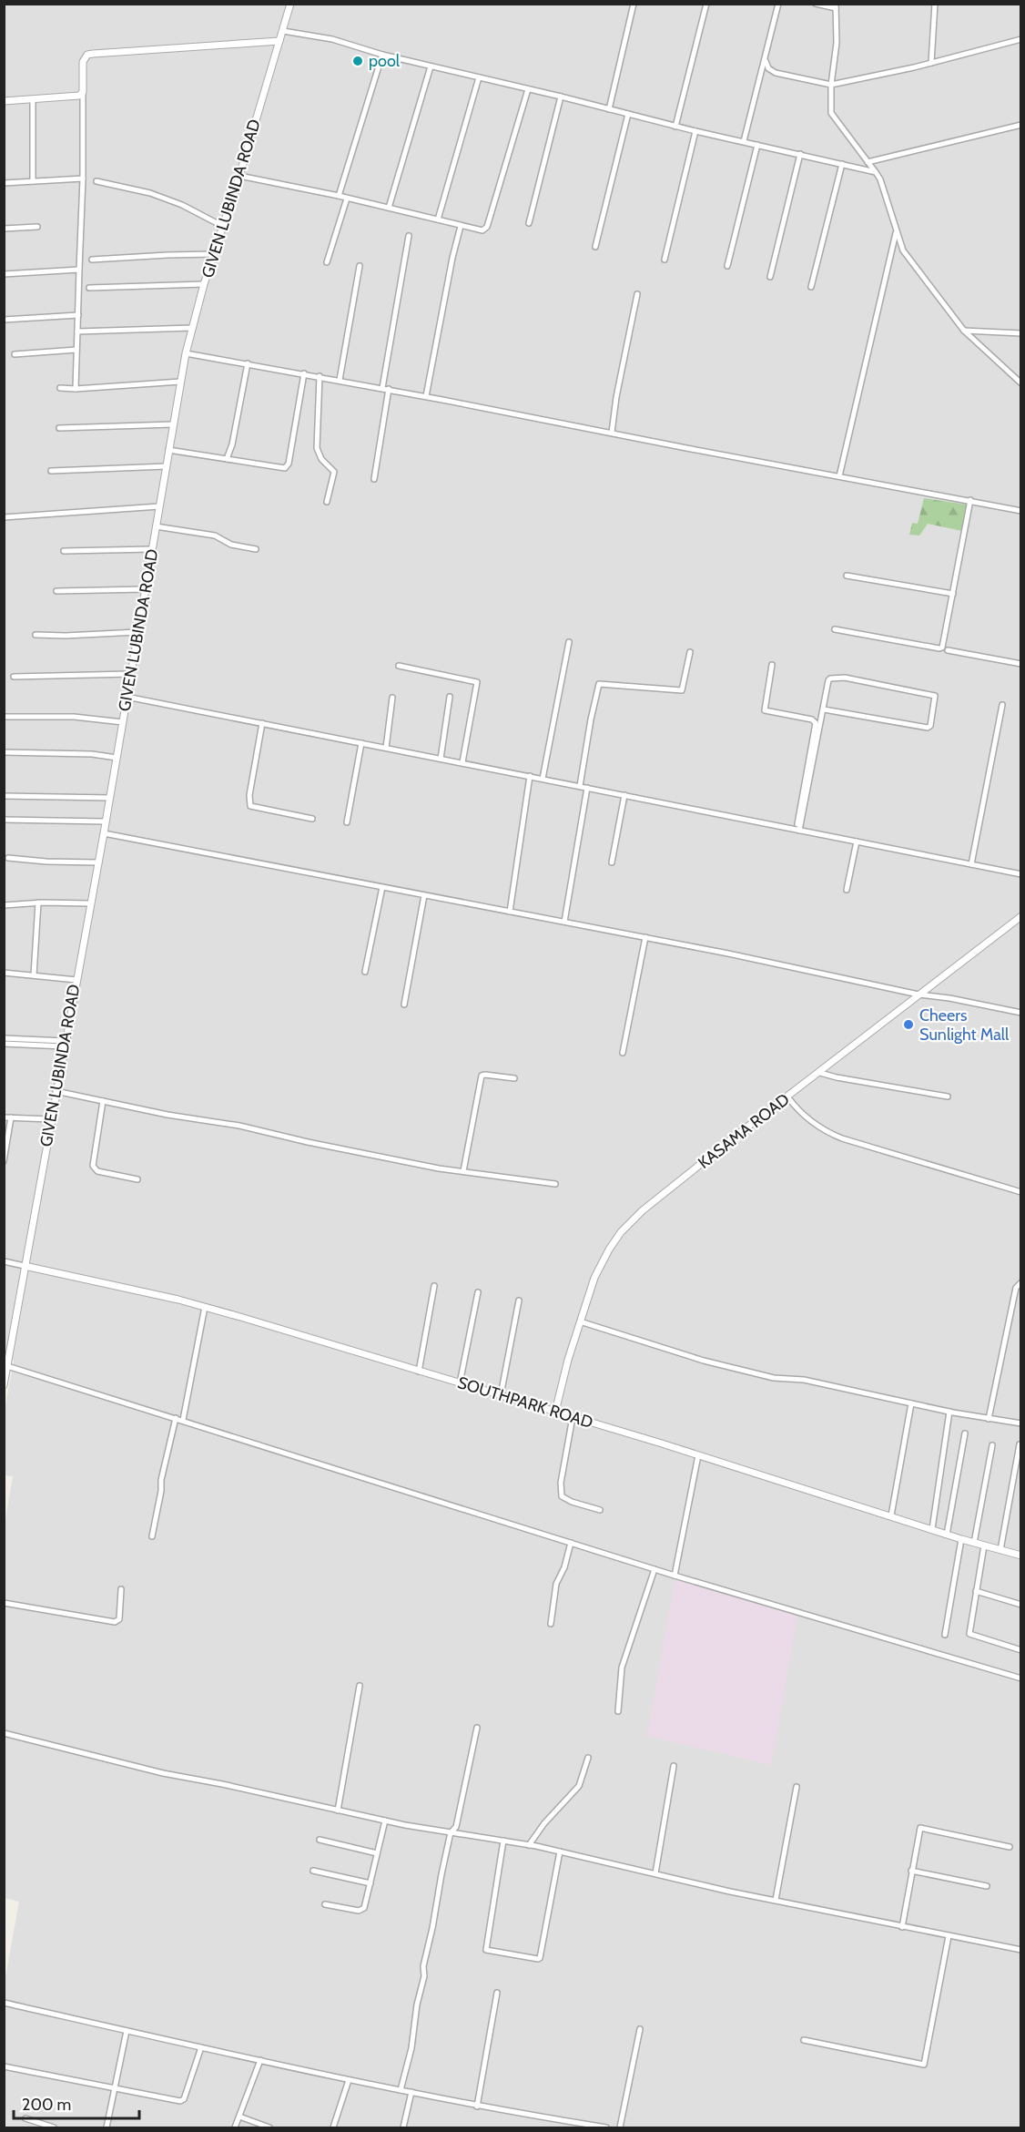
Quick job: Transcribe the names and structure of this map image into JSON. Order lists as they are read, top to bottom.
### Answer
{
  "streets": {
    "street": ["GIVEN LUBINDA ROAD", "KASAMA ROAD", "SOUTHPARK ROAD"]
  },
  "crossings": [
    ["GIVEN LUBINDA ROAD", "SOUTHPARK ROAD"],
    ["KASAMA ROAD", "SOUTHPARK ROAD"]
  ],
  "places": ["pool", "Cheers Sunlight Mall"],
  "scale_bar": "200 m"
}
